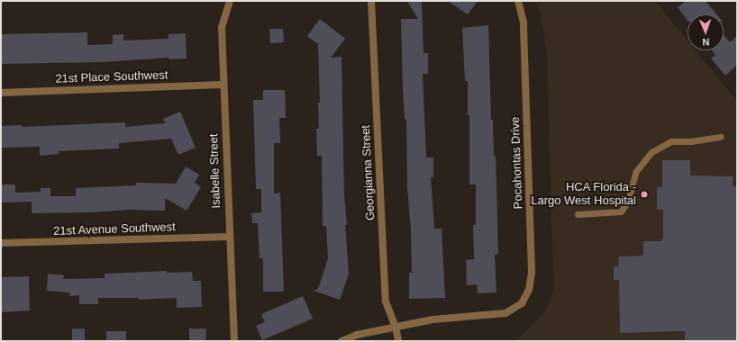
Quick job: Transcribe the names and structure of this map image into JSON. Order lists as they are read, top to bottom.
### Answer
{
  "streets": {
    "street": [
      "21st Place Southwest",
      "Pocahontas Drive",
      "Isabelle Street",
      "Georgianna Street",
      "21st Avenue Southwest"
    ]
  },
  "crossings": [
    ["21st Place Southwest", "Isabelle Street"],
    ["Pocahontas Drive", "Georgianna Street"],
    ["Isabelle Street", "21st Avenue Southwest"]
  ],
  "places": ["HCA Florida - Largo West Hospital"],
  "north": "bottom"
}
